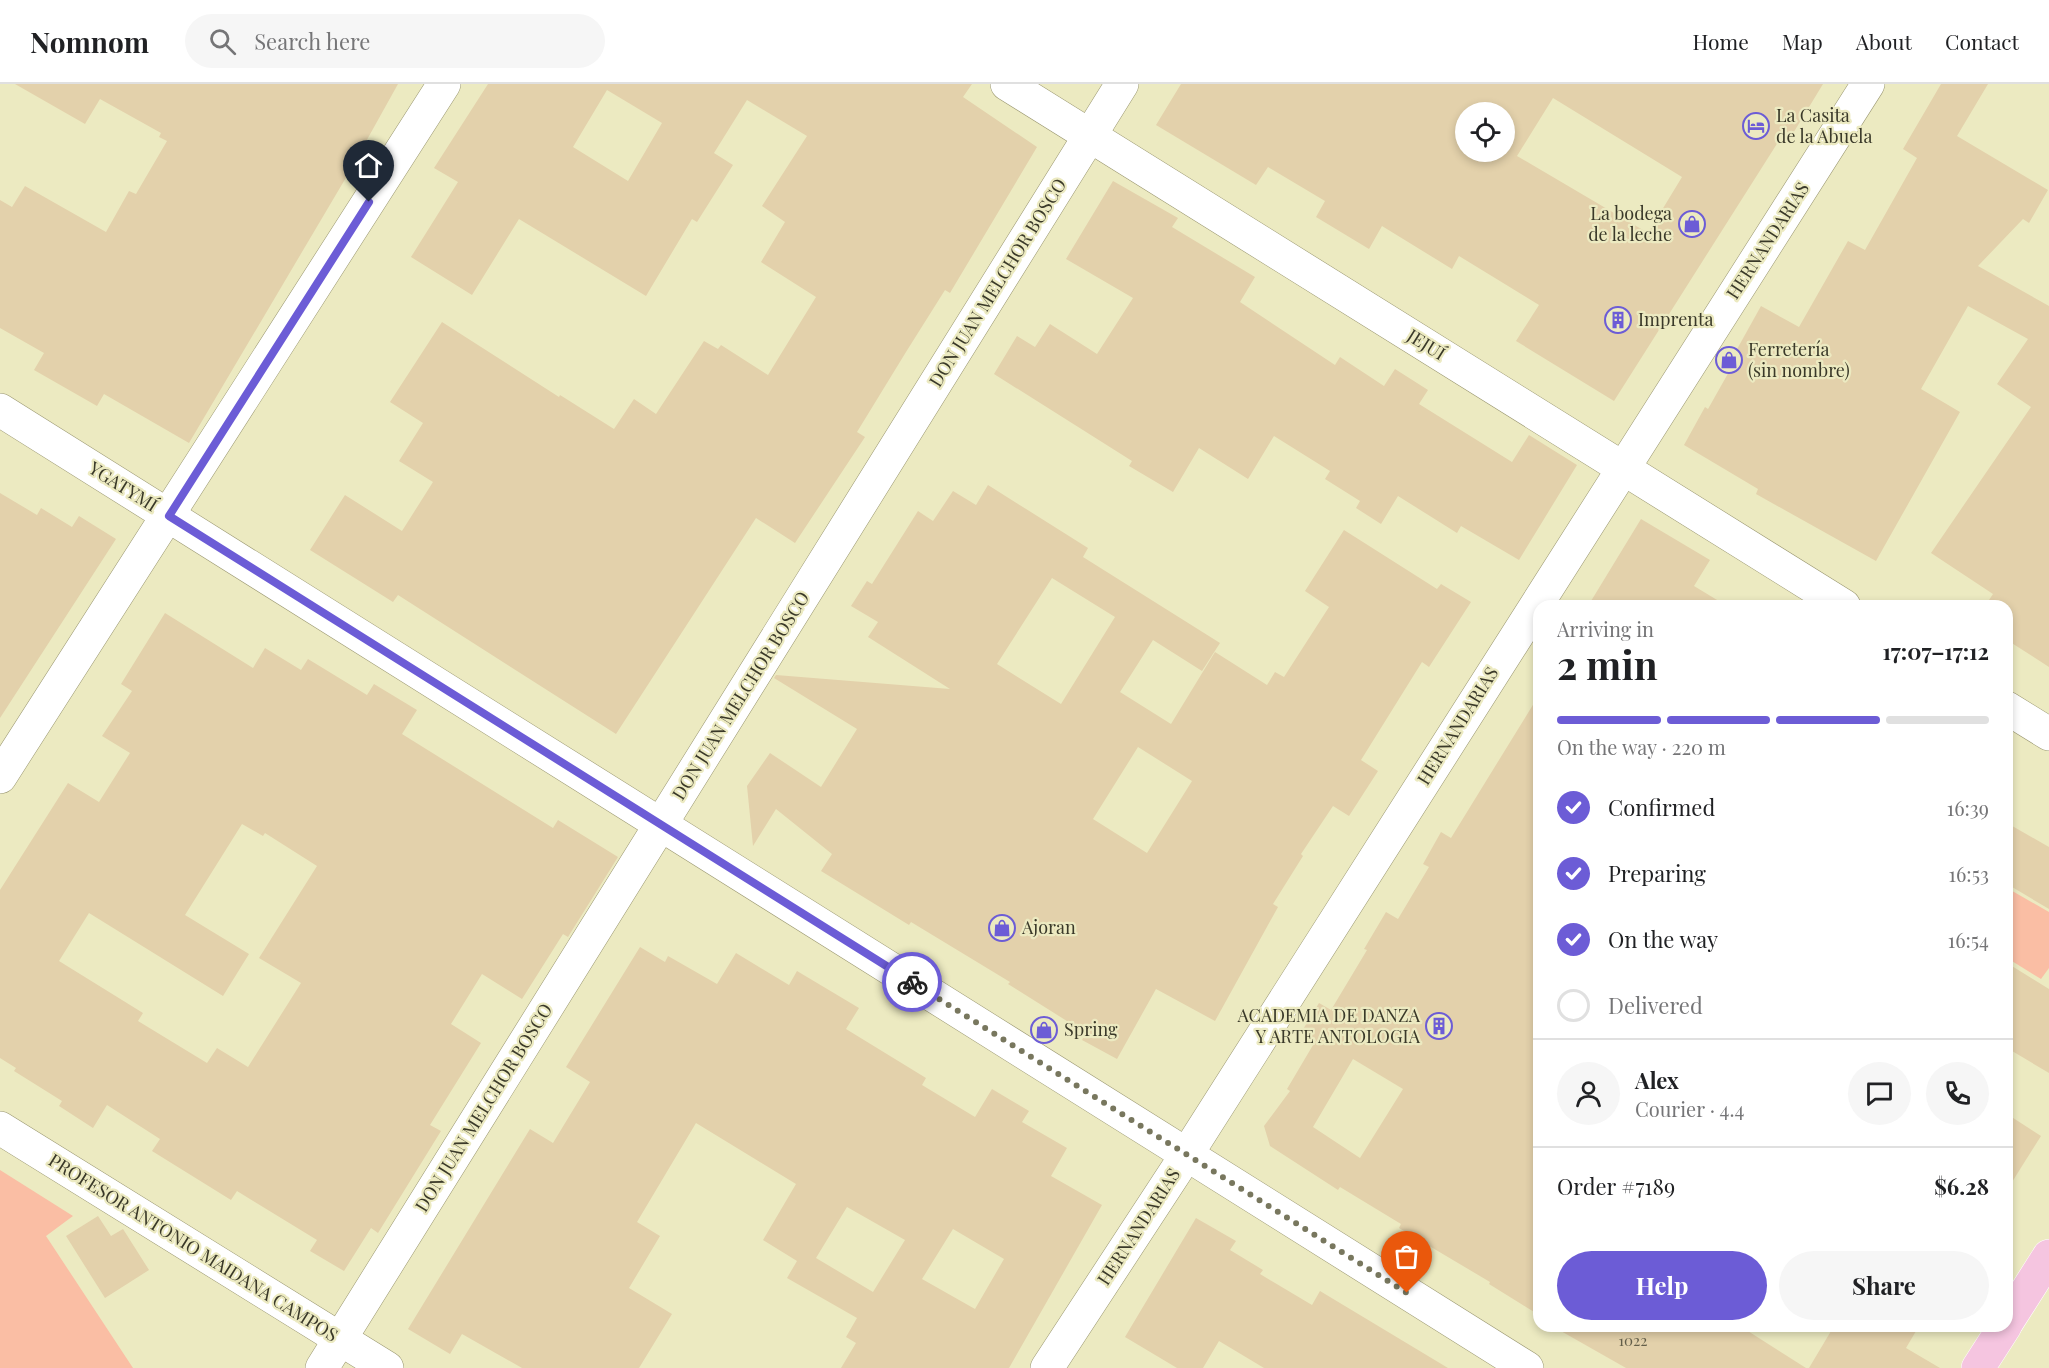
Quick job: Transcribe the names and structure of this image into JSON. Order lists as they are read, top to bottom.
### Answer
{
  "streets": {
    "street": [
      "HERNANDARIAS",
      "DON JUAN MELCHOR BOSCO",
      "JEJUÍ",
      "YGATYMÍ",
      "PROFESOR ANTONIO MAIDANA CAMPOS"
    ]
  },
  "crossings": [
    ["HERNANDARIAS", "JEJUÍ"],
    ["HERNANDARIAS", "YGATYMÍ"],
    ["DON JUAN MELCHOR BOSCO", "JEJUÍ"],
    ["DON JUAN MELCHOR BOSCO", "YGATYMÍ"],
    ["DON JUAN MELCHOR BOSCO", "PROFESOR ANTONIO MAIDANA CAMPOS"]
  ],
  "places": {
    "hotel": ["La Casita de la Abuela"],
    "shop": [
      "La bodega de la leche",
      "Ferretería (sin nombre)",
      "Ajoran",
      "Spring"
    ],
    "building": ["Imprenta", "ACADEMIA DE DANZA Y ARTE ANTOLOGIA"]
  },
  "house_numbers": ["1022"],
  "page": {
    "header": "Nomnom",
    "search": "Search here",
    "nav": [
      "Home",
      "Map",
      "About",
      "Contact"
    ],
    "heading": ["2 min", "Arriving in", "17:07–17:12"],
    "panel": [
      "Alex",
      "Courier · 4.4",
      "Order #7189",
      "$6.28"
    ],
    "bar": "On the way · 220 m",
    "list": [
      ["Confirmed", "16:39"],
      ["Preparing", "16:53"],
      ["On the way", "16:54"],
      "Delivered"
    ],
    "buttons": ["Help", "Share"]
  }
}
